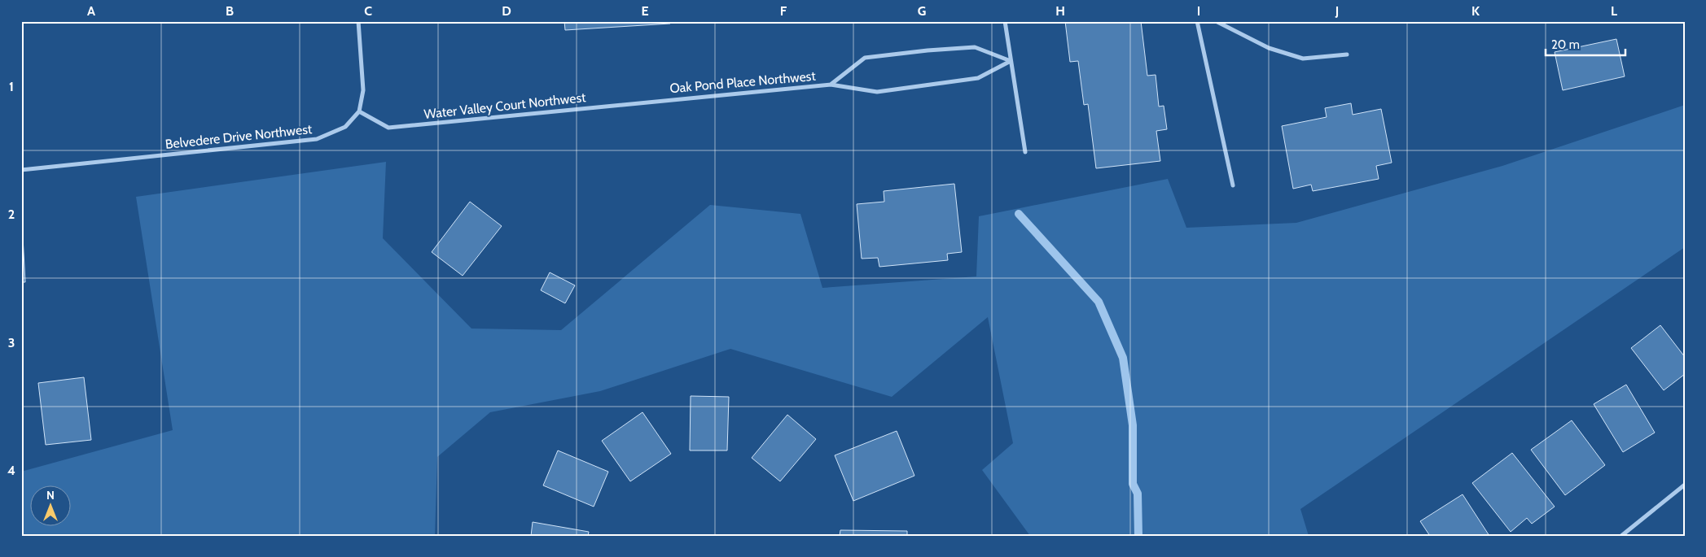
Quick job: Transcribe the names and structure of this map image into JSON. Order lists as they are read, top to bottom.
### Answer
{
  "streets": {
    "street": ["Oak Pond Place Northwest", "Water Valley Court Northwest", "Belvedere Drive Northwest"]
  },
  "crossings": [
    ["Oak Pond Place Northwest", "Water Valley Court Northwest"],
    ["Water Valley Court Northwest", "Belvedere Drive Northwest"]
  ],
  "scale_bar": "20 m",
  "north": "top",
  "grid": {
    "columns": [
      "A",
      "B",
      "C",
      "D",
      "E",
      "F",
      "G",
      "H",
      "I",
      "J",
      "K",
      "L"
    ],
    "rows": [
      "1",
      "2",
      "3",
      "4"
    ]
  }
}
